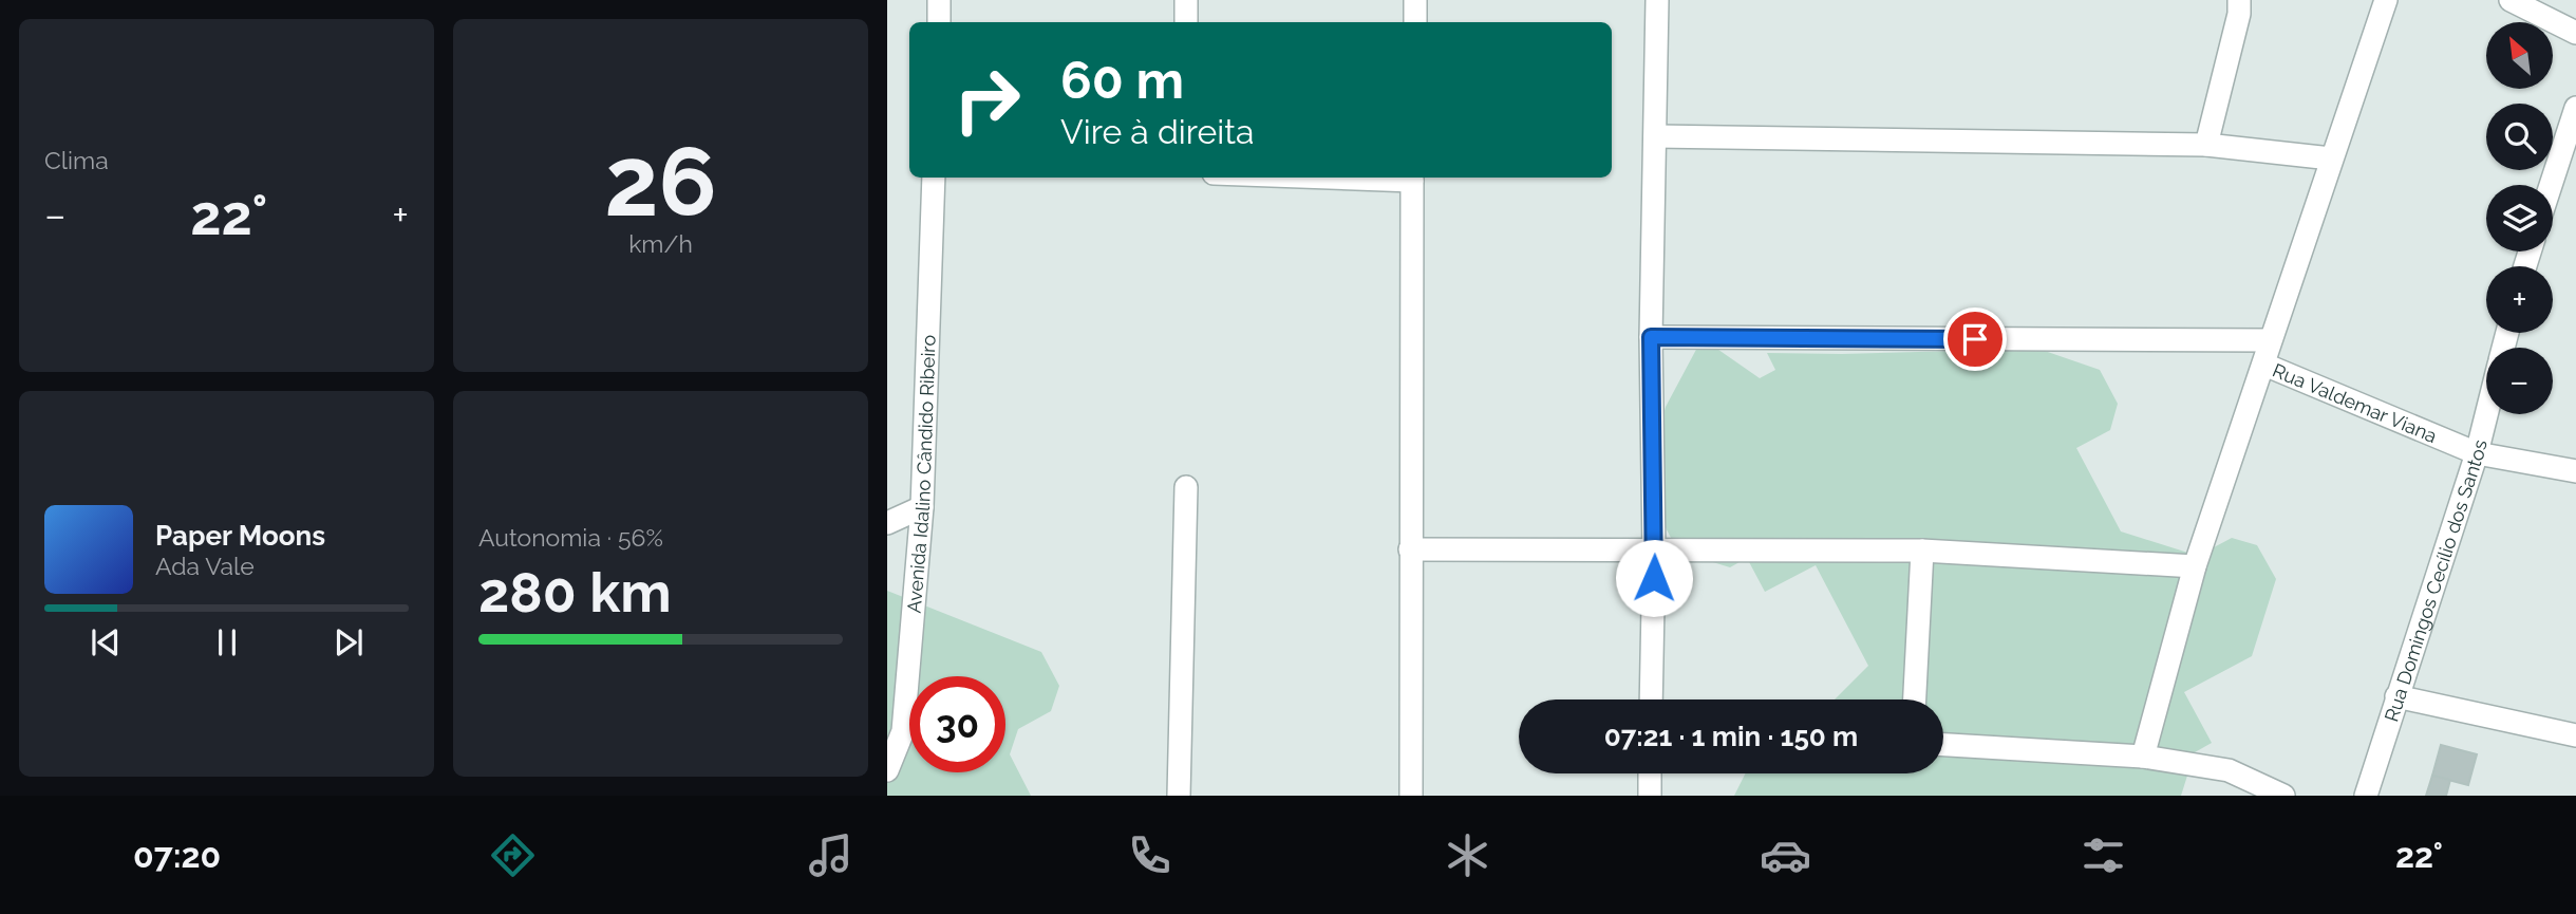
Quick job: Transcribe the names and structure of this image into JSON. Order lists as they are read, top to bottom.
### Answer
{
  "streets": {
    "street": ["Rua Valdemar Viana", "Avenida Idalino Cândido Ribeiro", "Rua Domingos Cecílio dos Santos"]
  },
  "crossings": [
    ["Rua Valdemar Viana", "Rua Domingos Cecílio dos Santos"]
  ],
  "north": "top left",
  "page": {
    "tile": [
      "Clima",
      ["26", "km/h"],
      ["Autonomia · 56%", "280 km"]
    ],
    "map_buttons": ["+", "−"],
    "turn": ["60 m", "Vire à direita"],
    "heat": ["−", "22°", "+"],
    "song": ["Paper Moons", "Ada Vale"],
    "limit": "30",
    "trip": "07:21 · 1 min · 150 m",
    "tabs": ["07:20", "22°"]
  }
}
